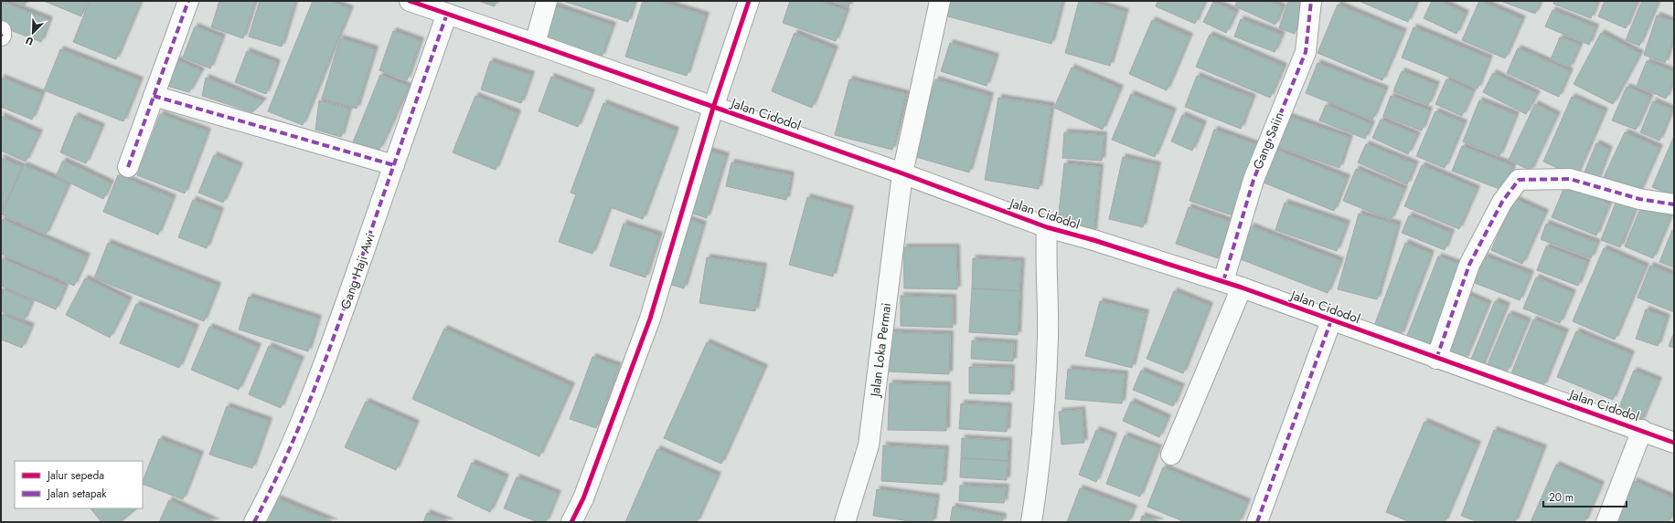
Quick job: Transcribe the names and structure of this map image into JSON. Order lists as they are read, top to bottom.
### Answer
{
  "streets": {
    "street": [
      "Jalan Cidodol",
      "Gang Saiin",
      "Gang Haji Awi",
      "Jalan Loka Permai"
    ]
  },
  "crossings": [
    ["Jalan Cidodol", "Gang Saiin"],
    ["Jalan Cidodol", "Gang Haji Awi"],
    ["Jalan Cidodol", "Jalan Loka Permai"]
  ],
  "legend": ["Jalur sepeda", "Jalan setapak"],
  "scale_bar": "20 m",
  "north": "bottom left"
}
